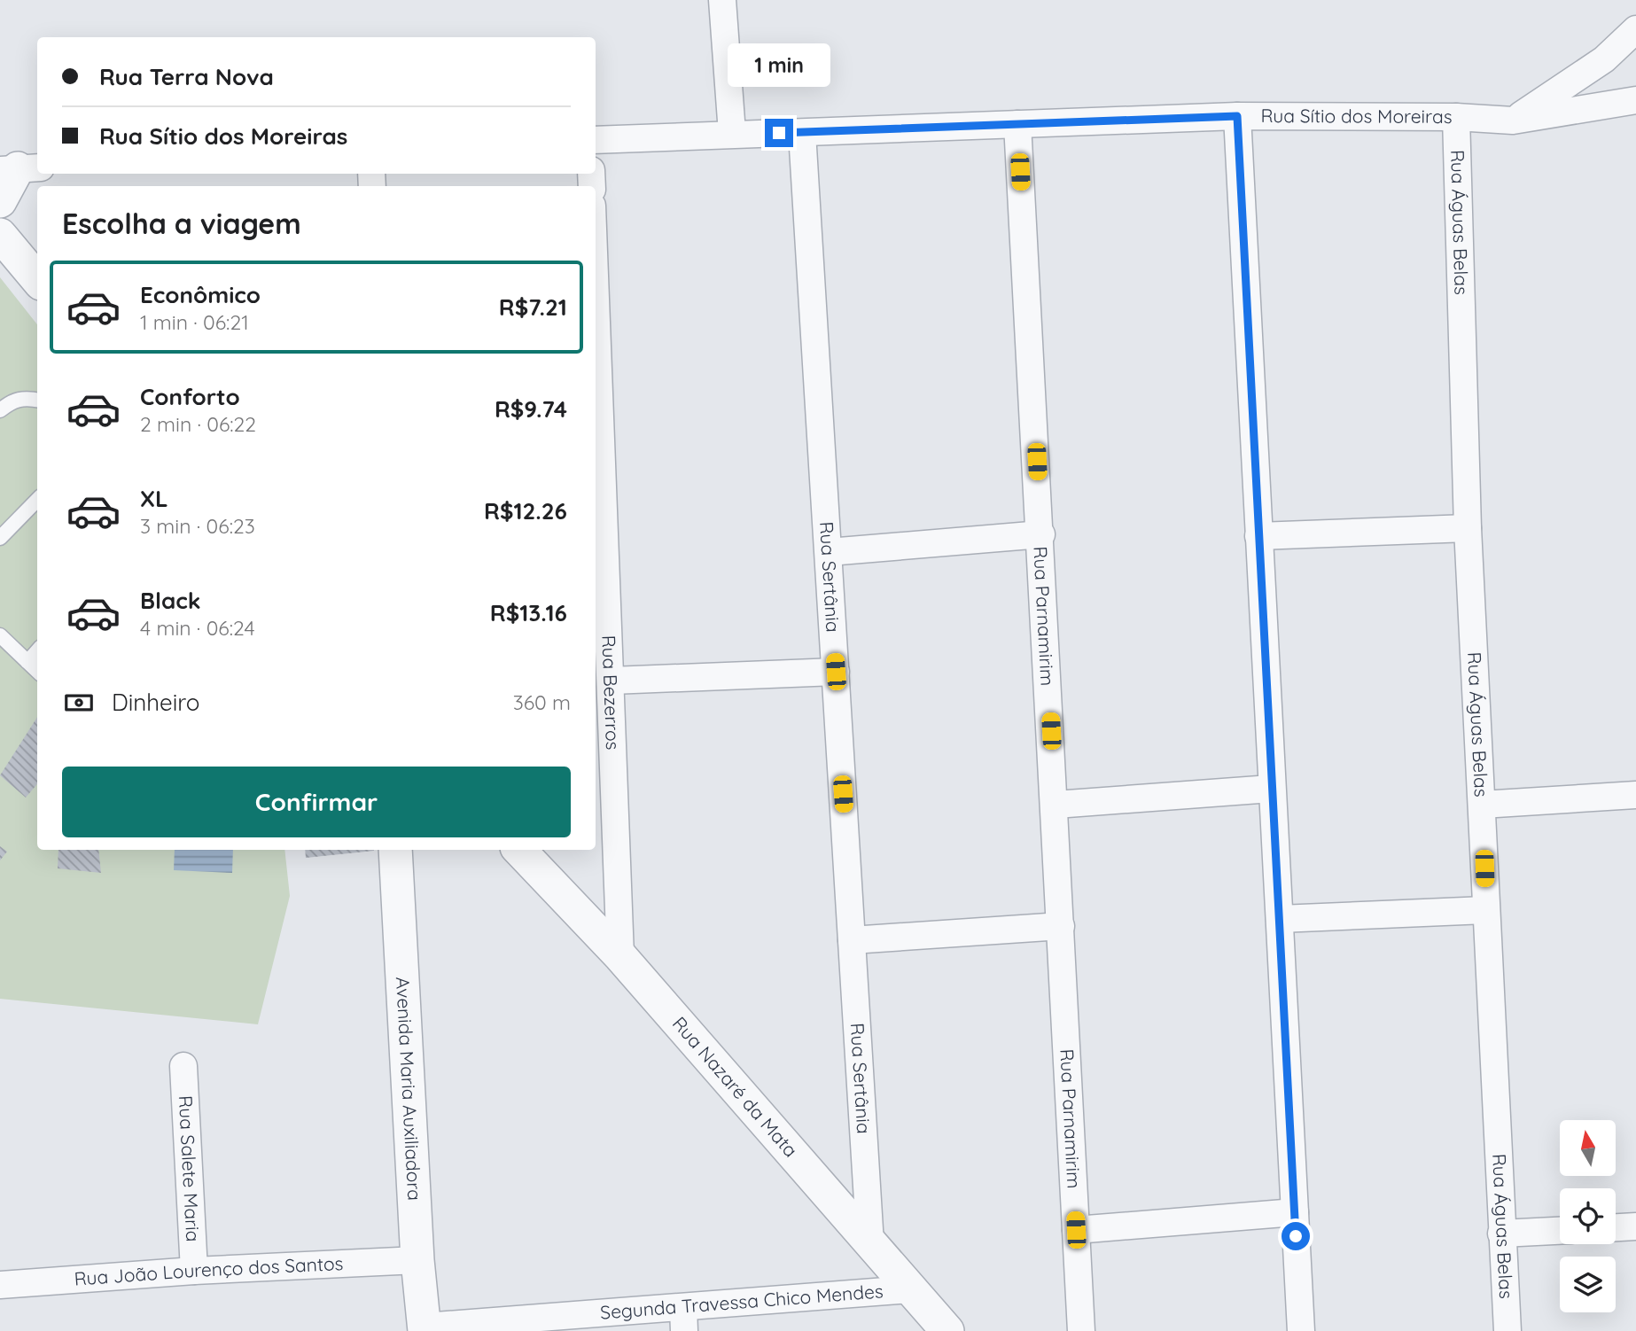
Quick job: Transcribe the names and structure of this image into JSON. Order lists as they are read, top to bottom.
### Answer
{
  "streets": {
    "street": [
      "Rua Sítio dos Moreiras",
      "Rua Águas Belas",
      "Rua Sertânia",
      "Rua Parnamirim",
      "Rua Bezerros",
      "Rua Nazaré da Mata",
      "Avenida Maria Auxiliadora",
      "Rua Salete Maria",
      "Rua João Lourenço dos Santos",
      "Segunda Travessa Chico Mendes"
    ]
  },
  "crossings": [
    ["Rua Sítio dos Moreiras", "Rua Águas Belas"],
    ["Rua Sítio dos Moreiras", "Rua Sertânia"],
    ["Rua Sítio dos Moreiras", "Rua Parnamirim"],
    ["Rua Sertânia", "Rua Nazaré da Mata"],
    ["Rua Bezerros", "Rua Nazaré da Mata"],
    ["Rua Nazaré da Mata", "Segunda Travessa Chico Mendes"],
    ["Avenida Maria Auxiliadora", "Rua João Lourenço dos Santos"],
    ["Avenida Maria Auxiliadora", "Segunda Travessa Chico Mendes"],
    ["Rua Salete Maria", "Rua João Lourenço dos Santos"]
  ],
  "north": "top",
  "page": {
    "banner": ["Rua Terra Nova", "Rua Sítio dos Moreiras"],
    "bubble": "1 min",
    "heading": "Escolha a viagem",
    "list": [
      {
        "name": "Econômico",
        "note": "1 min · 06:21",
        "value": "R$7.21"
      },
      {
        "name": "Conforto",
        "note": "2 min · 06:22",
        "value": "R$9.74"
      },
      {
        "name": "XL",
        "note": "3 min · 06:23",
        "value": "R$12.26"
      },
      {
        "name": "Black",
        "note": "4 min · 06:24",
        "value": "R$13.16"
      }
    ],
    "pay": ["Dinheiro", "360 m"],
    "buttons": "Confirmar"
  }
}
